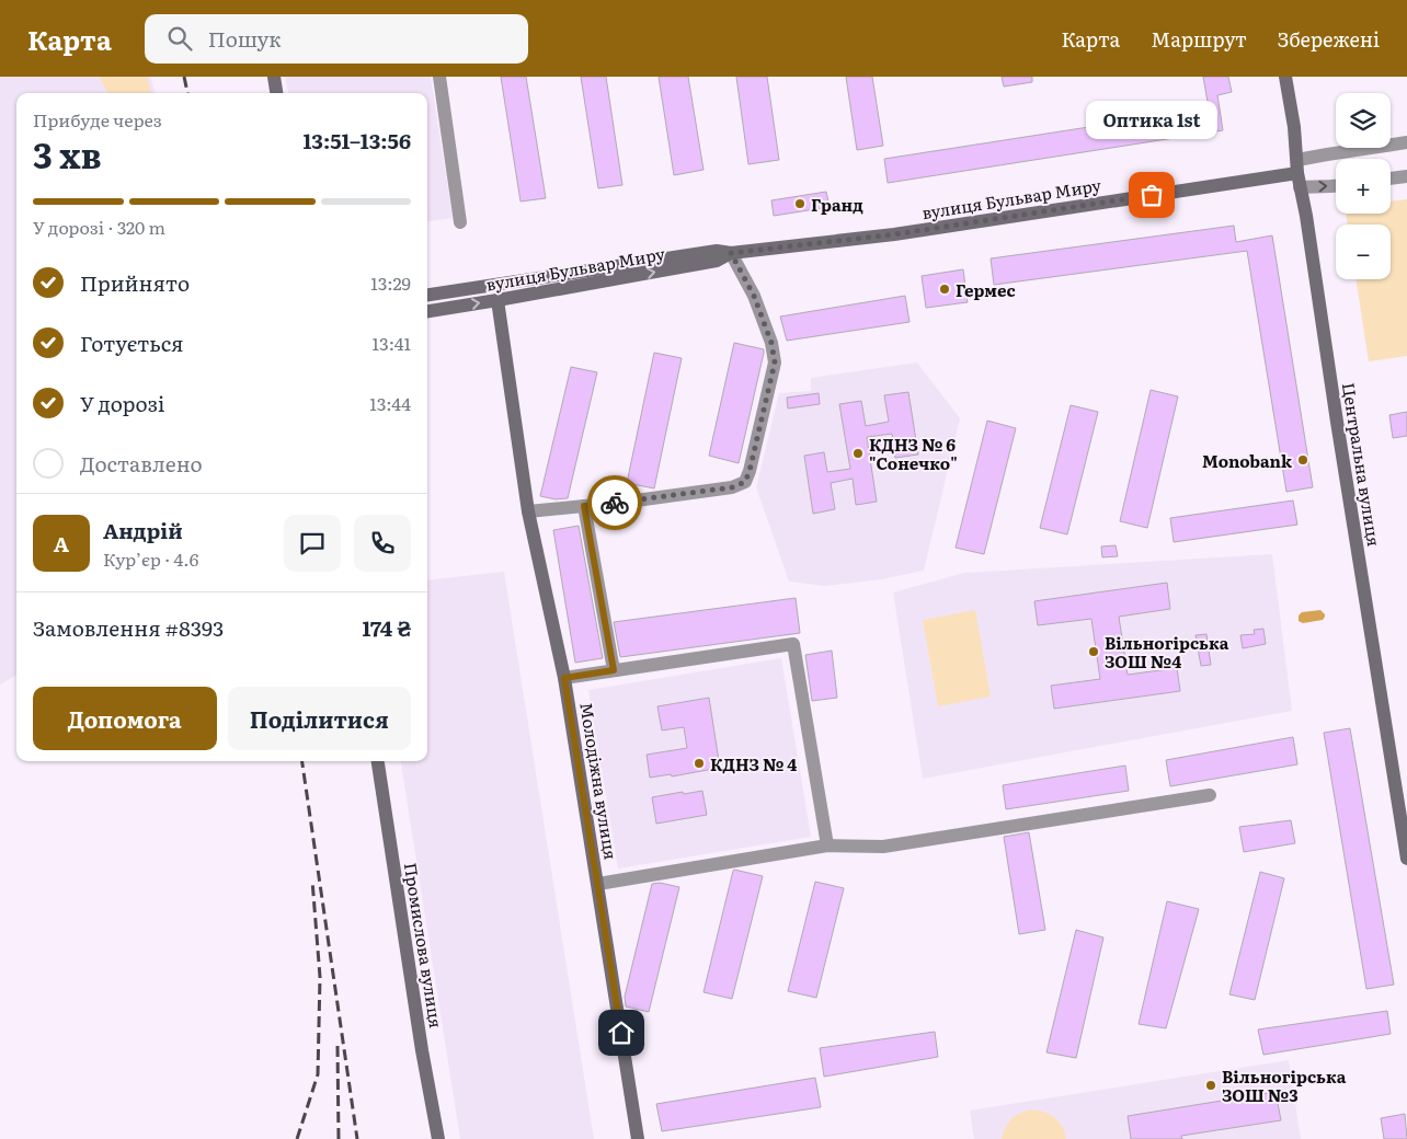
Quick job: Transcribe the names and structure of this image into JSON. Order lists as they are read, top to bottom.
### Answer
{
  "streets": {
    "street": [
      "вулиця Бульвар Миру",
      "Центральна вулиця",
      "Молодіжна вулиця",
      "Промислова вулиця"
    ]
  },
  "crossings": [
    ["вулиця Бульвар Миру", "Центральна вулиця"],
    ["вулиця Бульвар Миру", "Молодіжна вулиця"]
  ],
  "places": [
    "Оптика 1st",
    "Гранд",
    "Гермес",
    "КДНЗ № 6 \"Сонечко\"",
    "Monobank",
    "Вільногірська ЗОШ №4",
    "КДНЗ № 4",
    "Вільногірська ЗОШ №3"
  ],
  "page": {
    "header": "Карта",
    "search": "Пошук",
    "nav": ["Карта", "Маршрут", "Збережені"],
    "map_buttons": ["+", "−"],
    "heading": ["3 хв", "Прибуде через", "13:51–13:56"],
    "panel": [
      "Андрій",
      "Кур’єр · 4.6",
      "Замовлення #8393",
      "174 ₴"
    ],
    "bubble": "Оптика 1st",
    "bar": "У дорозі · 320 m",
    "list": [
      ["Прийнято", "13:29"],
      ["Готується", "13:41"],
      ["У дорозі", "13:44"],
      "Доставлено"
    ],
    "round": "А",
    "buttons": ["Допомога", "Поділитися"]
  }
}
